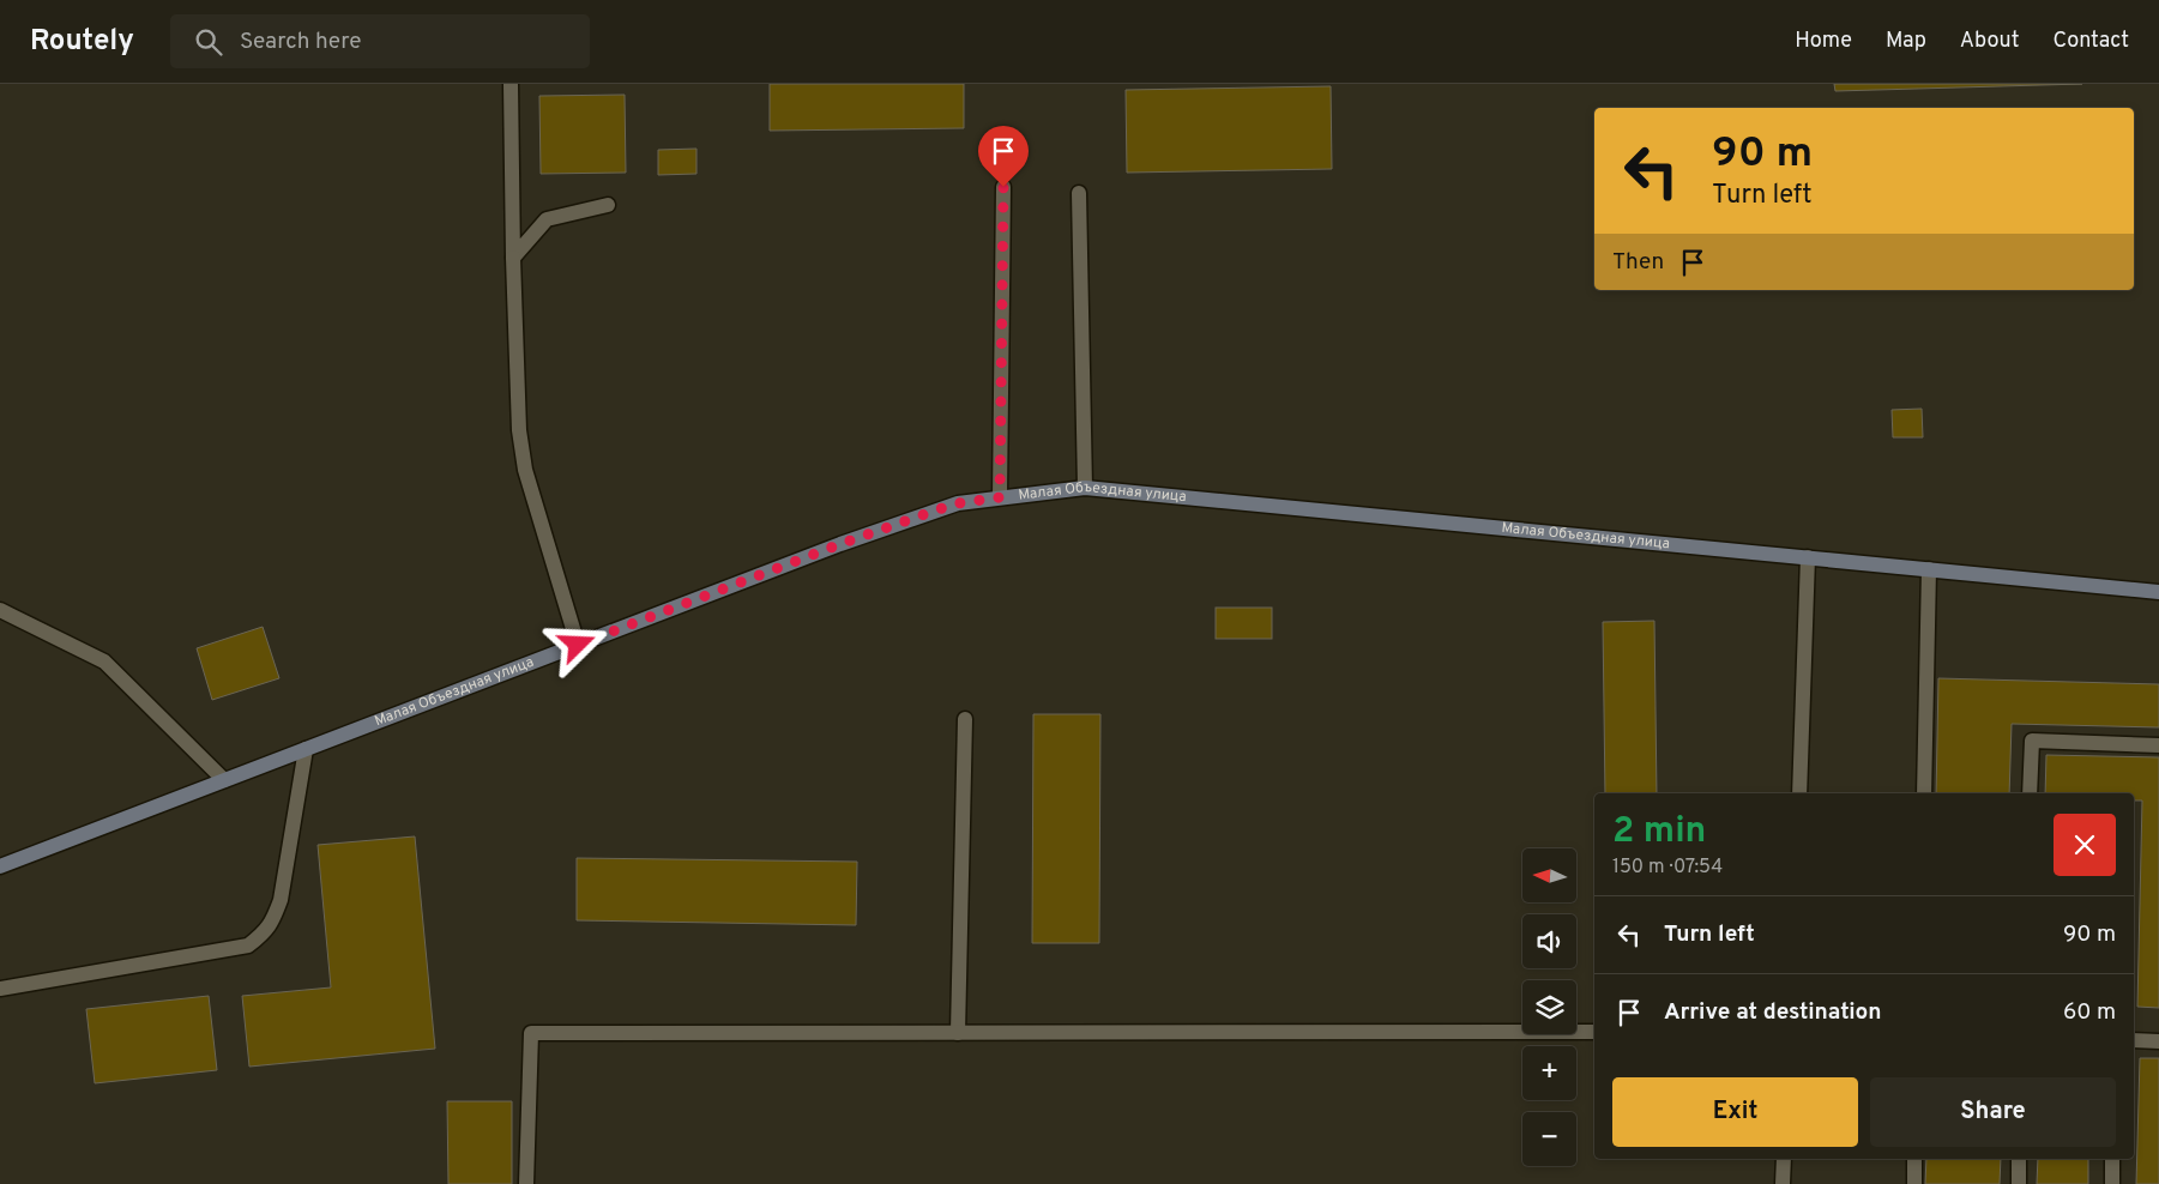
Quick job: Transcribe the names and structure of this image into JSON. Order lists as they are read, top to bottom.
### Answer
{
  "streets": {
    "street": ["Малая Объездная улица"]
  },
  "north": "left",
  "page": {
    "header": "Routely",
    "search": "Search here",
    "nav": [
      "Home",
      "Map",
      "About",
      "Contact"
    ],
    "turn": ["90 m", "Turn left"],
    "then": "Then",
    "heading": ["2 min", "150 m · 07:54"],
    "map_buttons": ["+", "−"],
    "list": [
      {
        "name": "Turn left",
        "value": "90 m"
      },
      {
        "name": "Arrive at destination",
        "value": "60 m"
      }
    ],
    "buttons": ["Exit", "Share"]
  }
}
